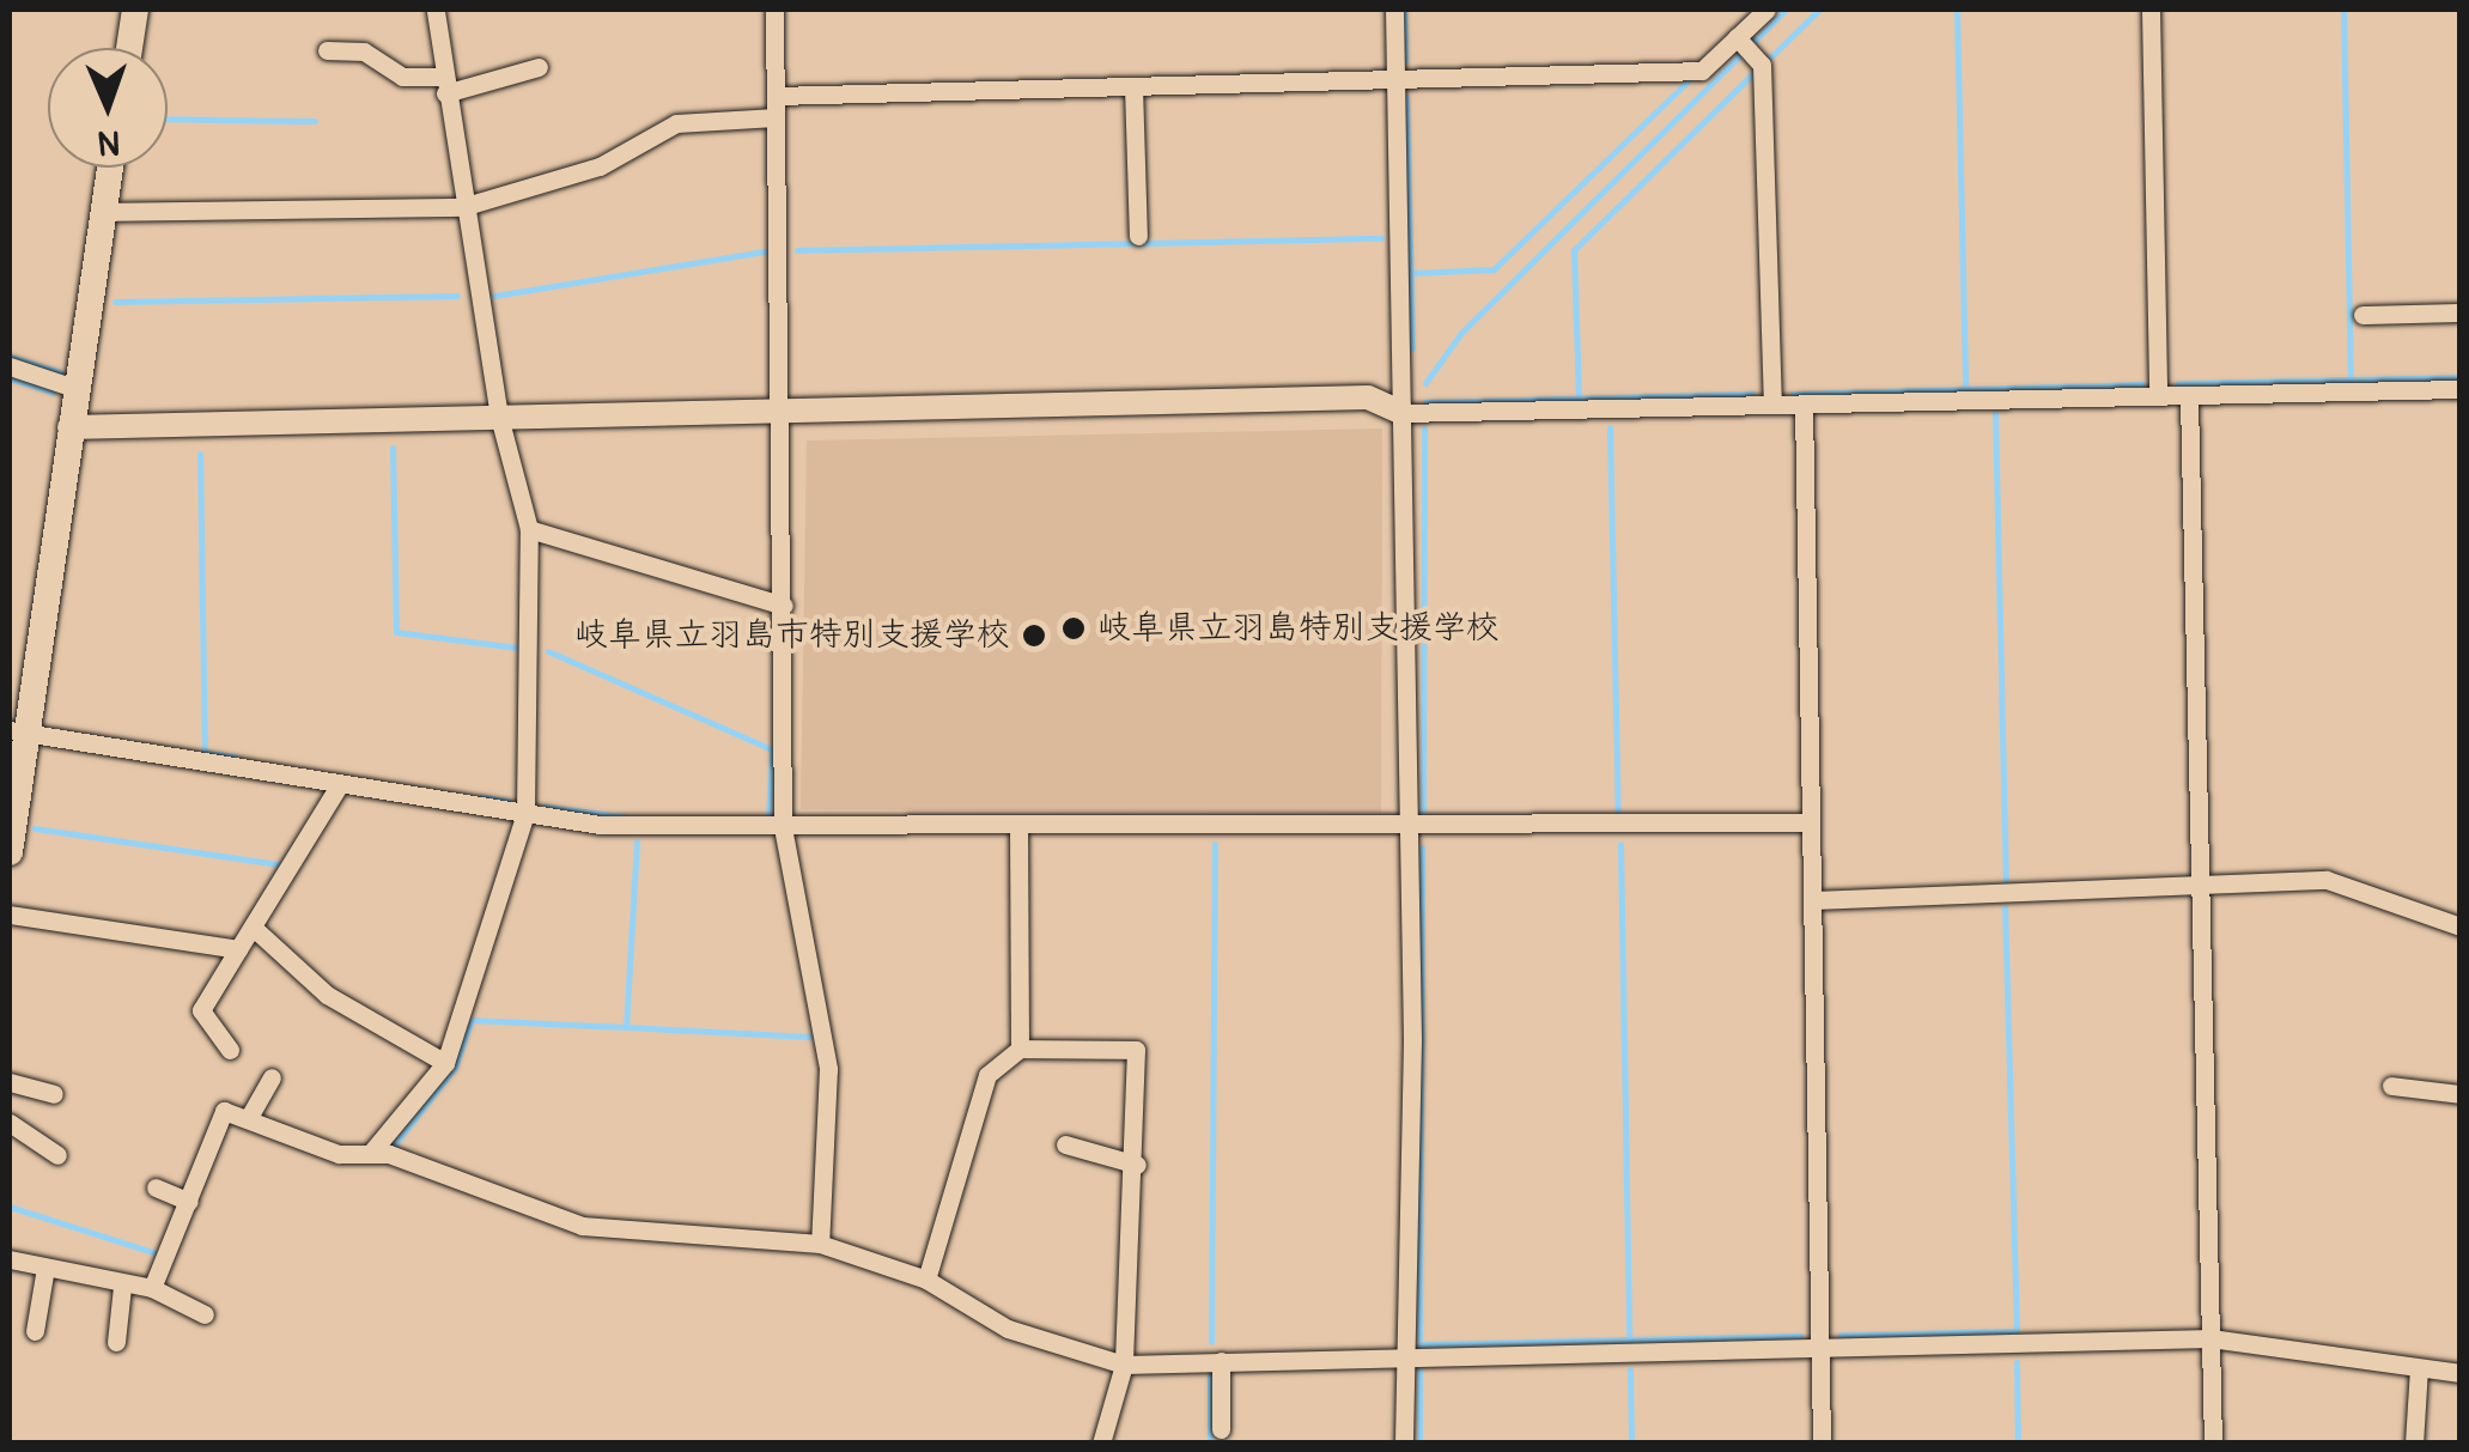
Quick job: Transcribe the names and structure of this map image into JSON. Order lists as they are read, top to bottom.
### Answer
{
  "places": ["岐阜県立羽島特別支援学校", "岐阜県立羽島市特別支援学校"],
  "north": "bottom"
}
